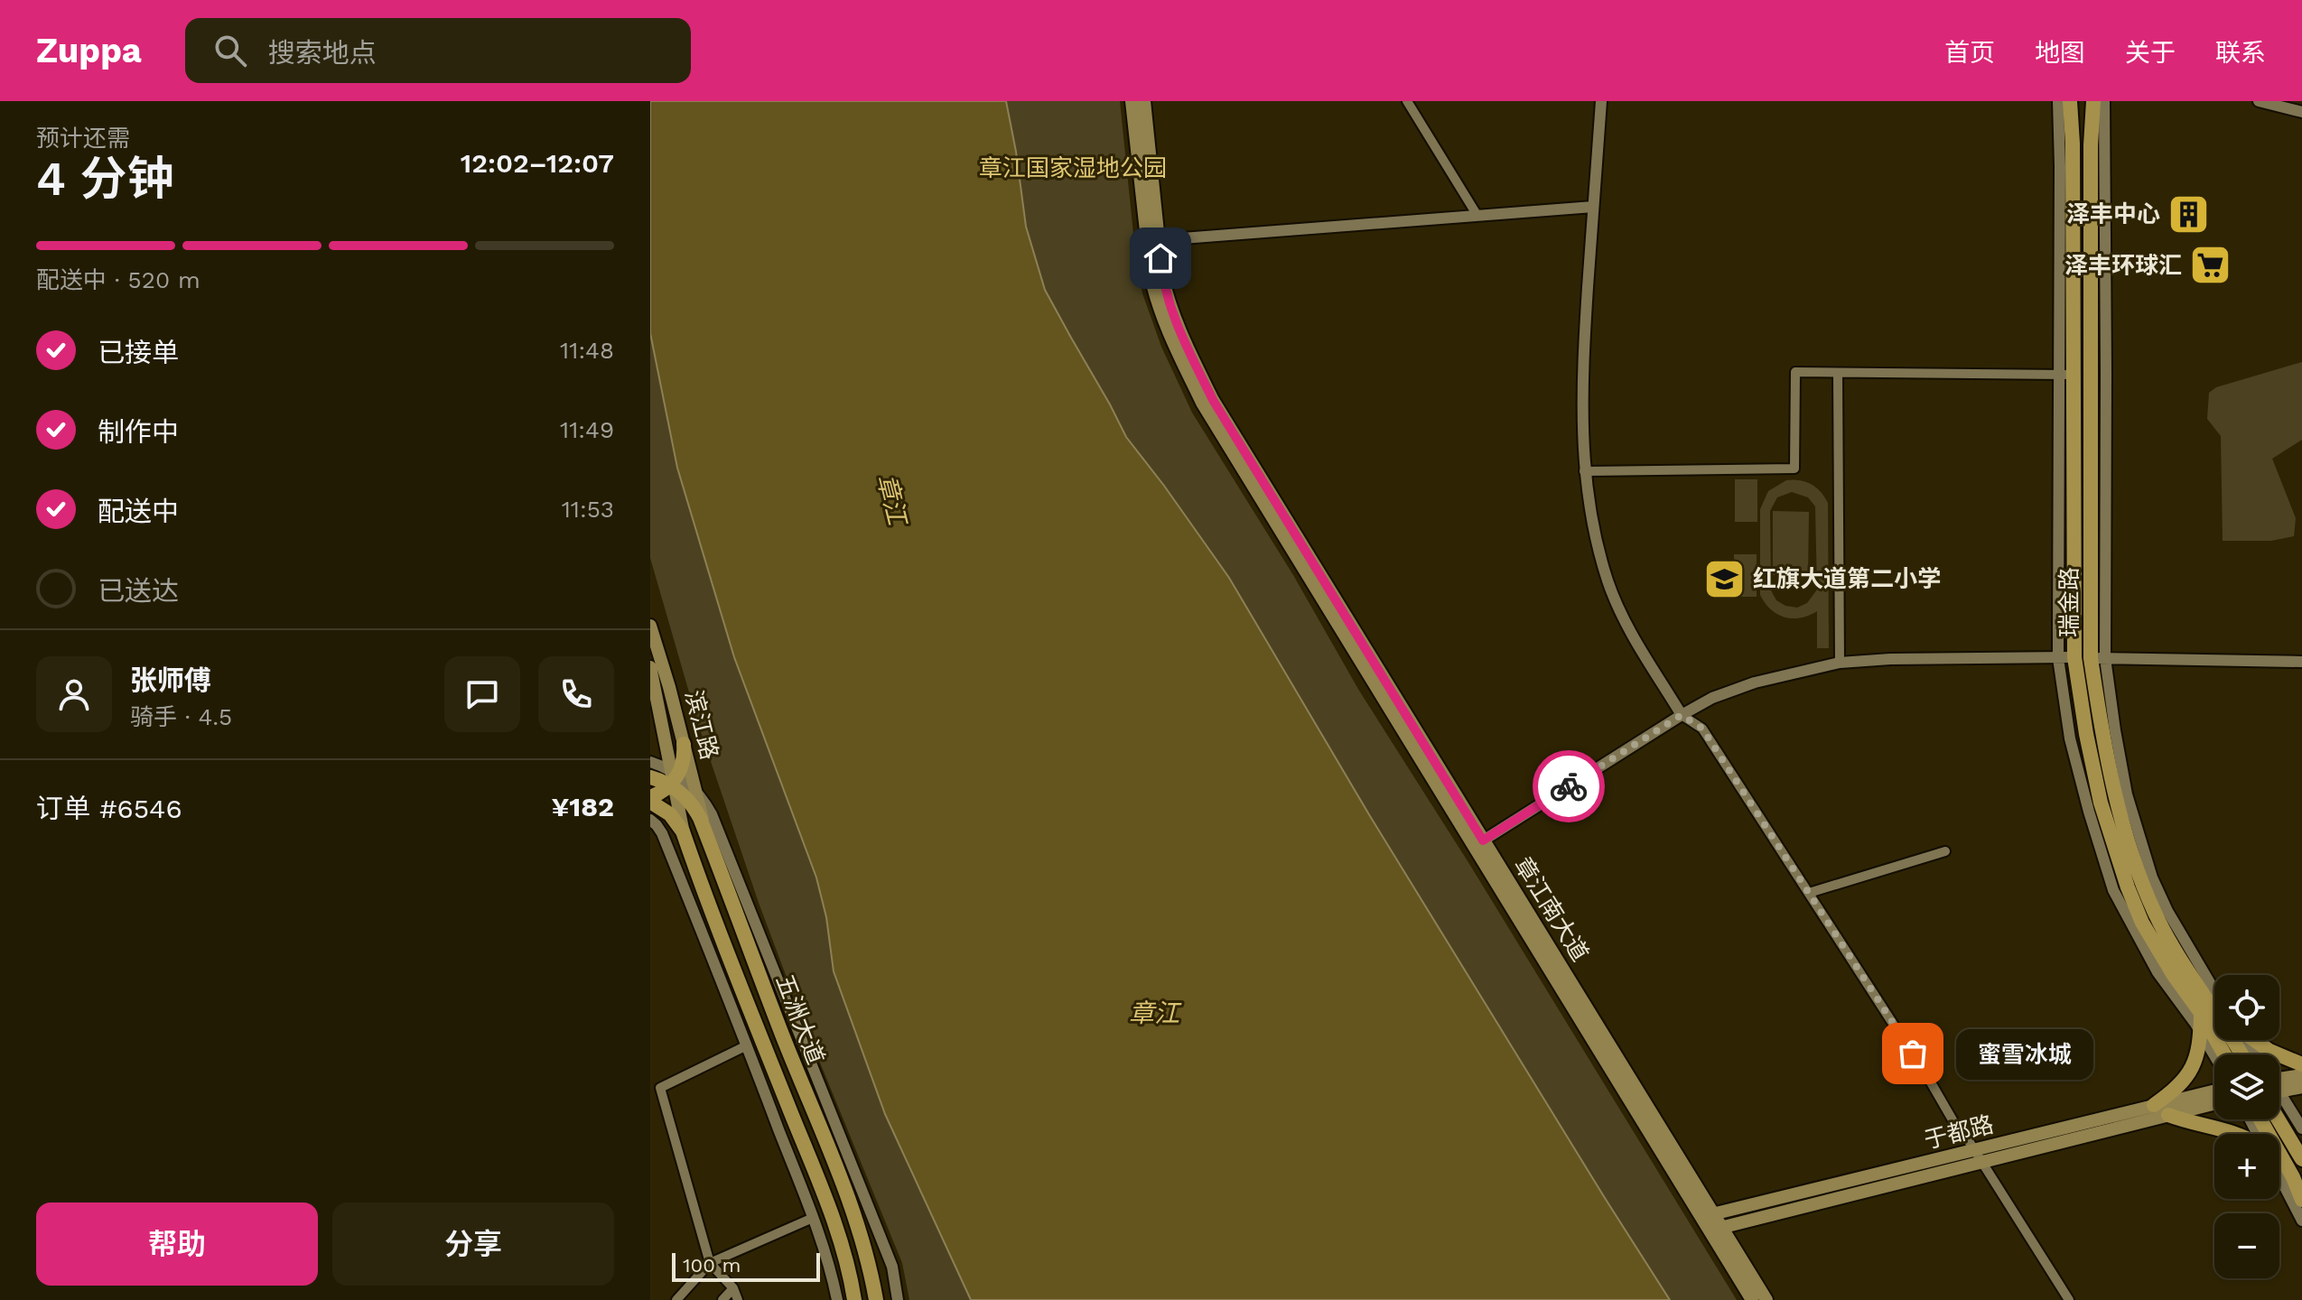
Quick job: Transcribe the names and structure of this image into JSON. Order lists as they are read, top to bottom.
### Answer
{
  "streets": {
    "main road": [
      "瑞金路",
      "滨江路",
      "章江南大道",
      "五洲大道",
      "于都路"
    ]
  },
  "crossings": [
    ["滨江路", "五洲大道"],
    ["章江南大道", "于都路"]
  ],
  "water": ["章江"],
  "parks": ["章江国家湿地公园"],
  "places": {
    "building": ["泽丰中心"],
    "supermarket": ["泽丰环球汇"],
    "school or university": ["红旗大道第二小学"],
    "other": ["蜜雪冰城"]
  },
  "scale_bar": "100 m",
  "page": {
    "header": "Zuppa",
    "search": "搜索地点",
    "nav": [
      "首页",
      "地图",
      "关于",
      "联系"
    ],
    "heading": ["4 分钟", "预计还需", "12:02–12:07"],
    "panel": [
      "张师傅",
      "骑手 · 4.5",
      "订单 #6546",
      "¥182"
    ],
    "bar": "配送中 · 520 m",
    "list": [
      ["已接单", "11:48"],
      ["制作中", "11:49"],
      ["配送中", "11:53"],
      "已送达"
    ],
    "map_buttons": ["+", "−"],
    "bubble": "蜜雪冰城",
    "buttons": ["帮助", "分享"],
    "scale": "100 m"
  }
}
